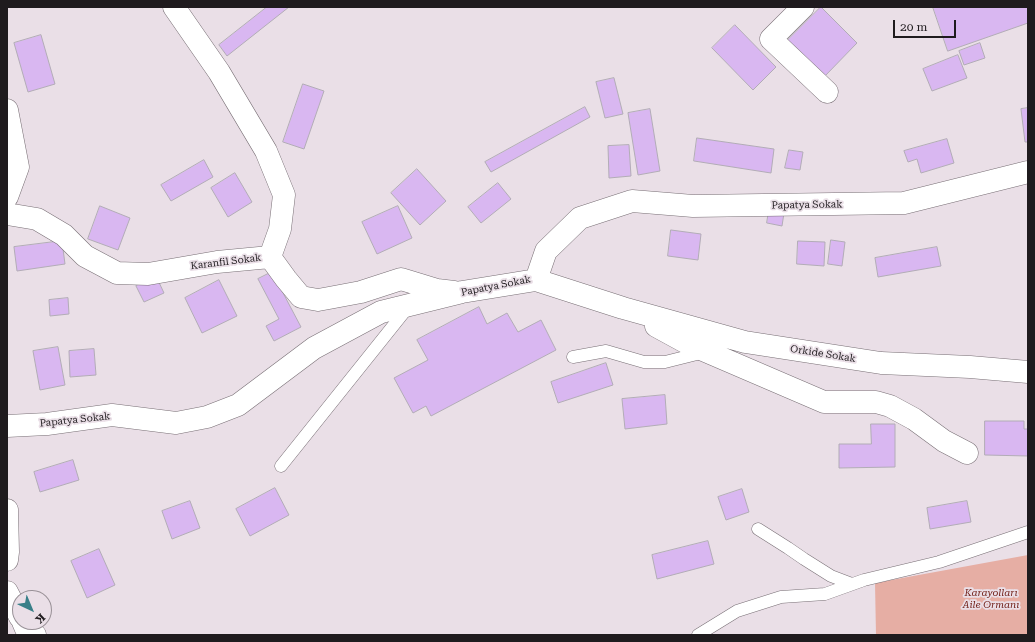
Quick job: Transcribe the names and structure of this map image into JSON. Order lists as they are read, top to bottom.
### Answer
{
  "streets": {
    "street": ["Papatya Sokak", "Karanfil Sokak", "Orkide Sokak"]
  },
  "crossings": [
    ["Papatya Sokak", "Karanfil Sokak"],
    ["Papatya Sokak", "Orkide Sokak"]
  ],
  "parks": ["Karayolları Aile Ormanı"],
  "scale_bar": "20 m",
  "north": "bottom right"
}
